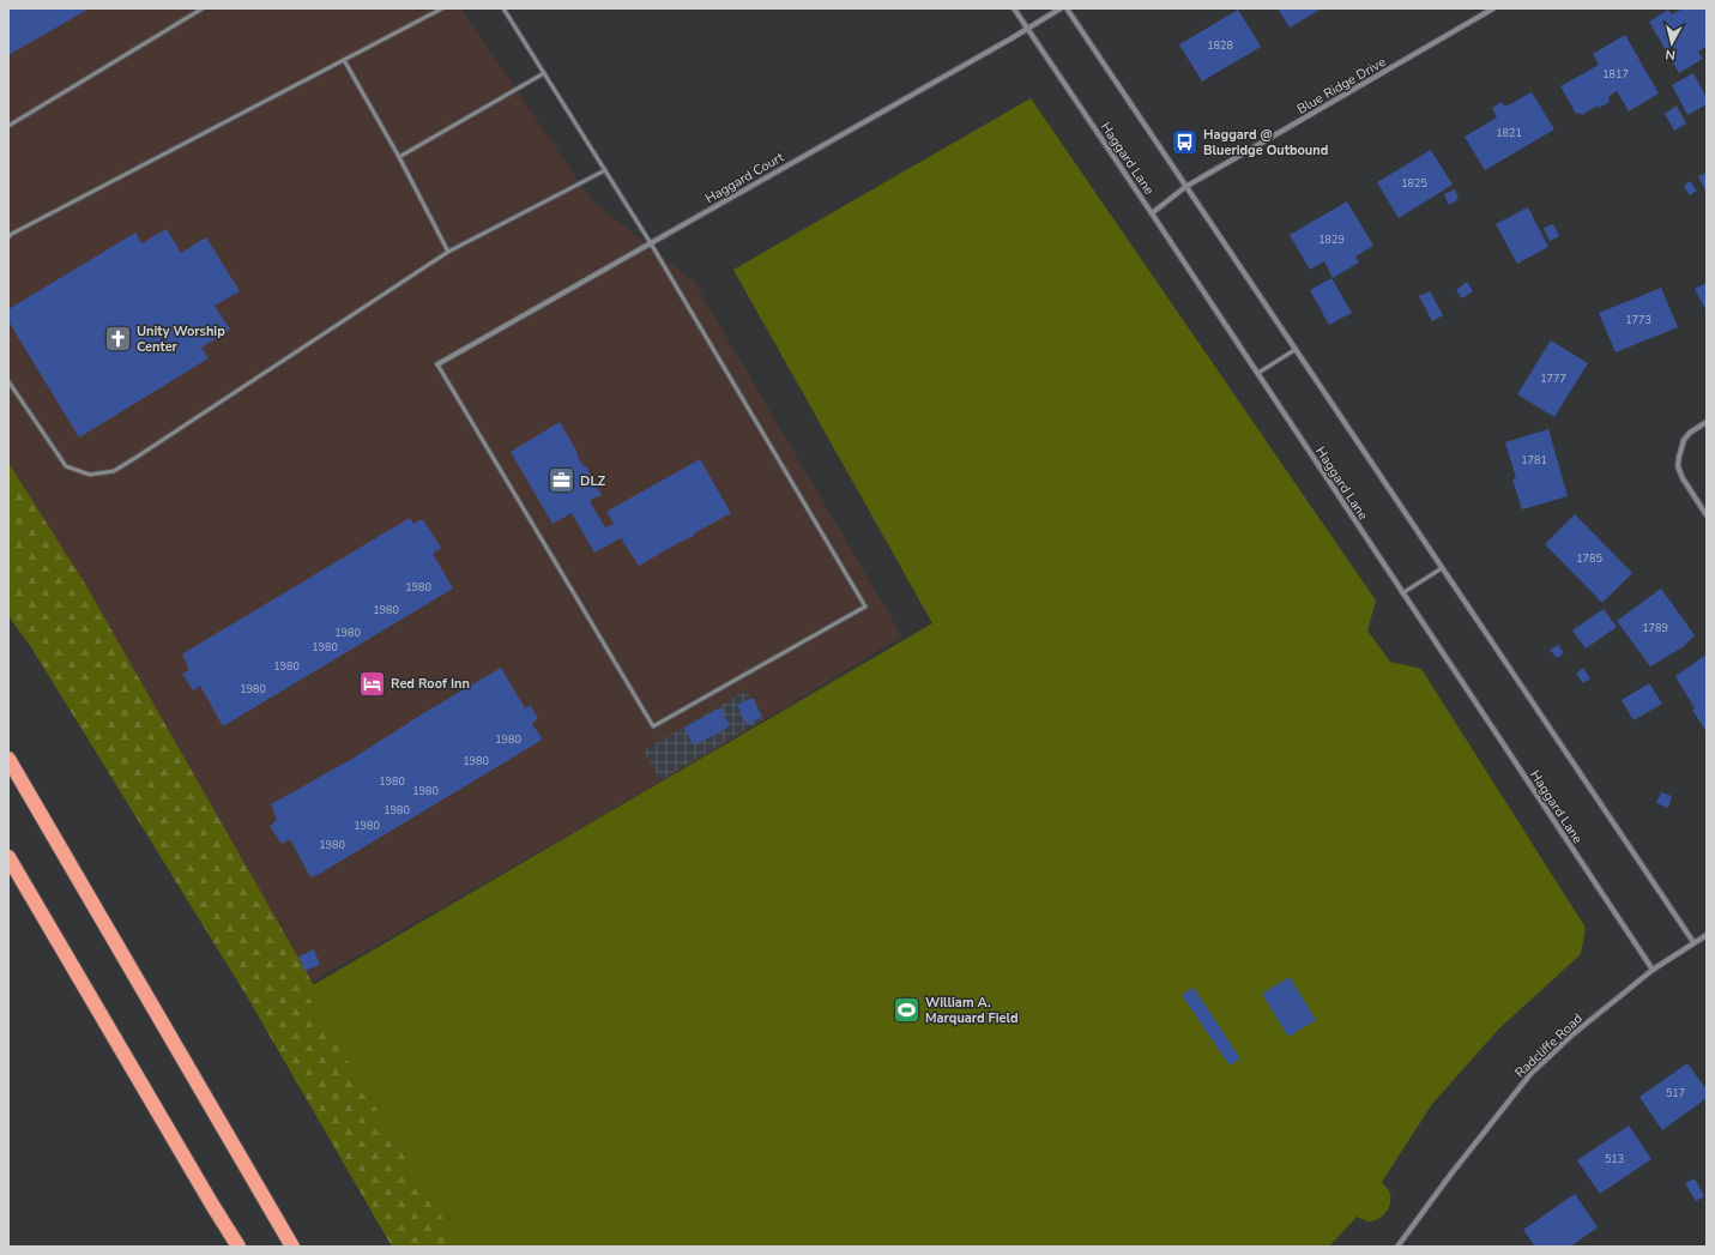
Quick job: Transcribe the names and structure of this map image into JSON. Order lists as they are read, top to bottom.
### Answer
{
  "streets": {
    "street": [
      "Blue Ridge Drive",
      "Haggard Lane",
      "Haggard Court",
      "Radcliffe Road"
    ]
  },
  "crossings": [
    ["Blue Ridge Drive", "Haggard Lane"],
    ["Haggard Lane", "Haggard Court"],
    ["Haggard Lane", "Radcliffe Road"]
  ],
  "places": {
    "bus stop": ["Haggard @ Blueridge Outbound"],
    "church": ["Unity Worship Center"],
    "office": ["DLZ"],
    "hotel": ["Red Roof Inn"],
    "sports": ["William A. Marquard Field"]
  },
  "house_numbers": [
    "1828",
    "1817",
    "1821",
    "1825",
    "1829",
    "1773",
    "1777",
    "1781",
    "1785",
    "1980",
    "1980",
    "1789",
    "1980",
    "1980",
    "1980",
    "1980",
    "1980",
    "1980",
    "1980",
    "1980",
    "1980",
    "1980",
    "1980",
    "517",
    "513"
  ],
  "north": "bottom"
}
